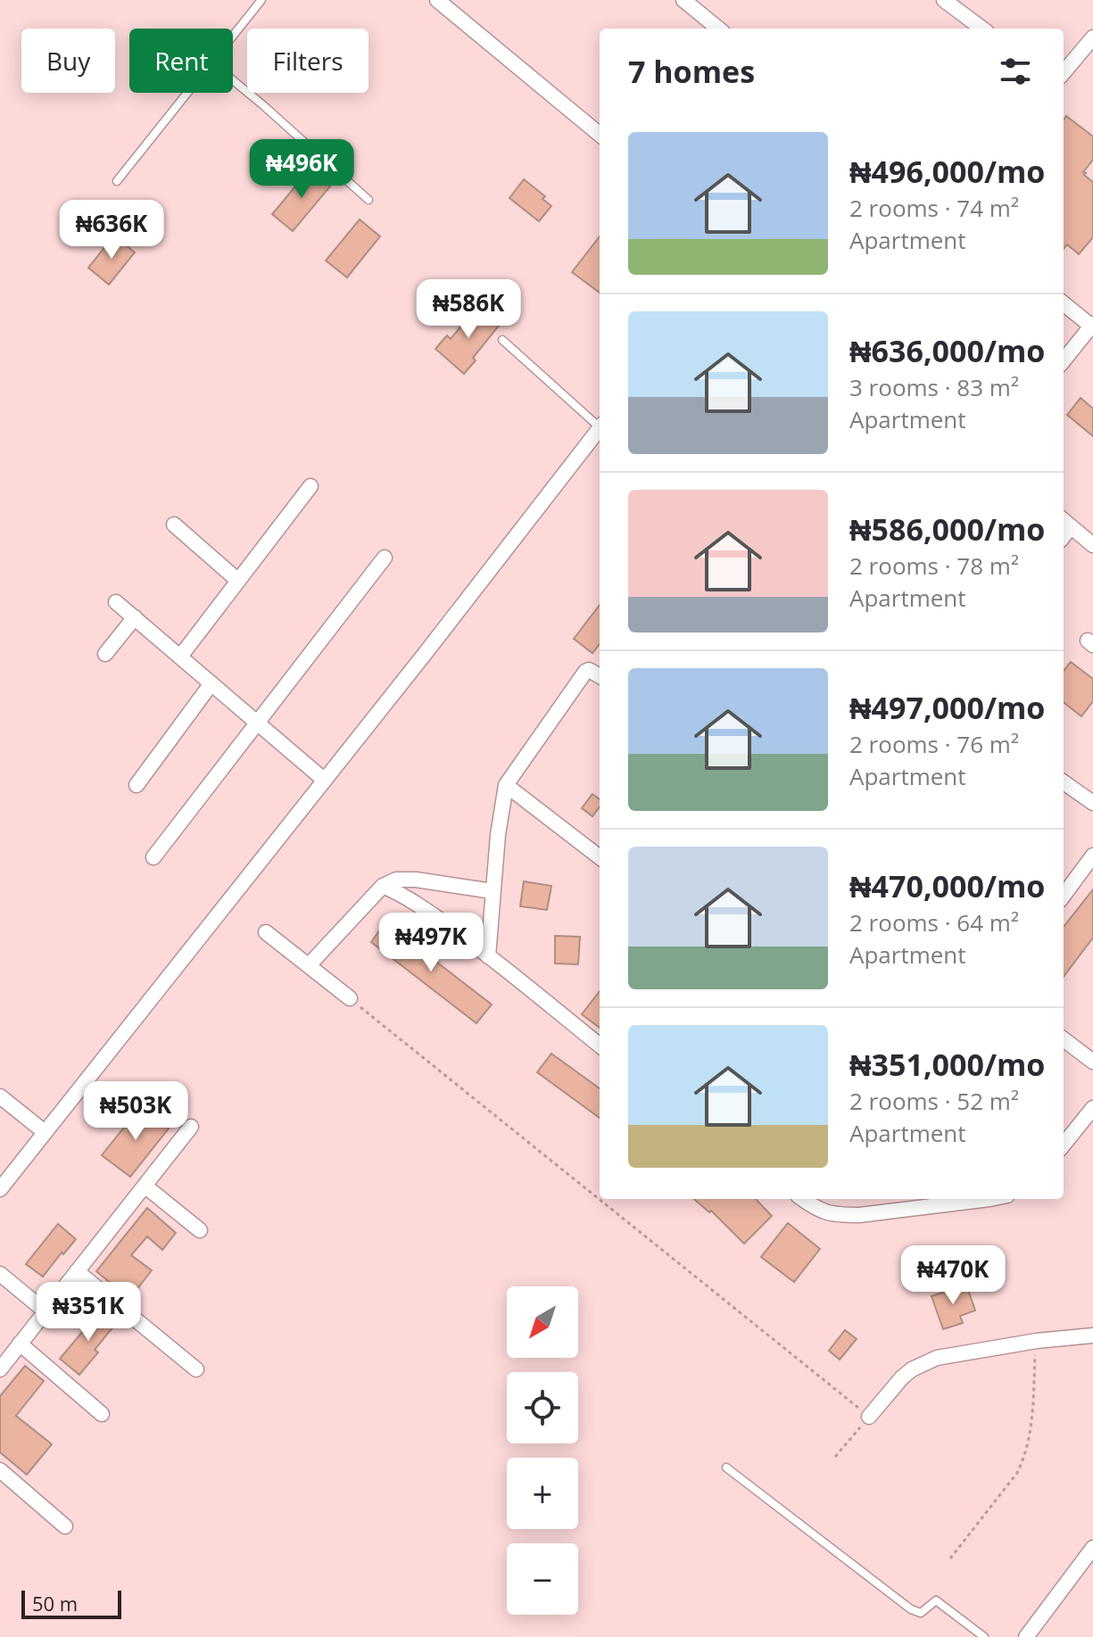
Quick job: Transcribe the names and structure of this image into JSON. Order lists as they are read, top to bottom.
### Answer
{
  "scale_bar": "50 m",
  "north": "bottom left",
  "page": {
    "chip": ["Buy", "Rent", "Filters"],
    "heading": "7 homes",
    "list": [
      {
        "name": "₦496,000/mo",
        "note": "2 rooms · 74 m² · Apartment"
      },
      {
        "name": "₦636,000/mo",
        "note": "3 rooms · 83 m² · Apartment"
      },
      {
        "name": "₦586,000/mo",
        "note": "2 rooms · 78 m² · Apartment"
      },
      {
        "name": "₦497,000/mo",
        "note": "2 rooms · 76 m² · Apartment"
      },
      {
        "name": "₦470,000/mo",
        "note": "2 rooms · 64 m² · Apartment"
      },
      {
        "name": "₦351,000/mo",
        "note": "2 rooms · 52 m² · Apartment"
      }
    ],
    "price": [
      "₦496K",
      "₦636K",
      "₦586K",
      "₦497K",
      "₦503K",
      "₦470K",
      "₦351K"
    ],
    "map_buttons": ["+", "−"],
    "scale": "50 m"
  }
}
